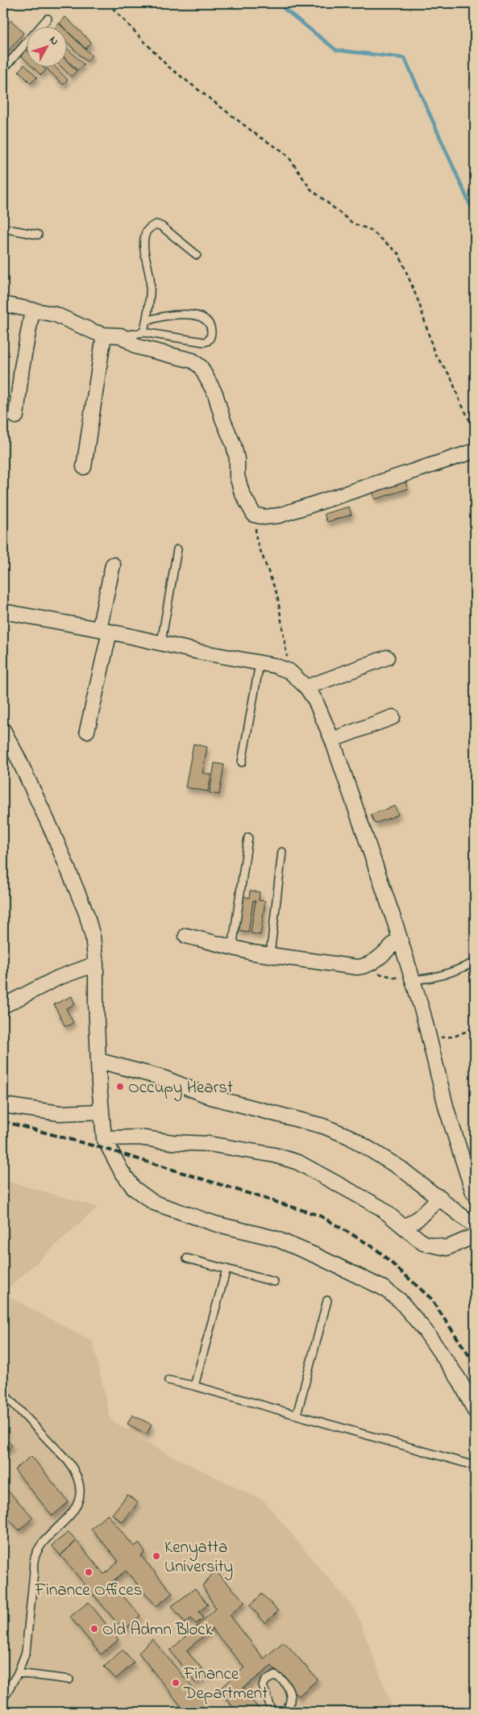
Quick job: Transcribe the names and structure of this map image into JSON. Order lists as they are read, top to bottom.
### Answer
{
  "places": [
    "Occupy Hearst",
    "Kenyatta University",
    "Finance Offices",
    "Old Admn Block",
    "Finance Department"
  ],
  "north": "top right"
}
